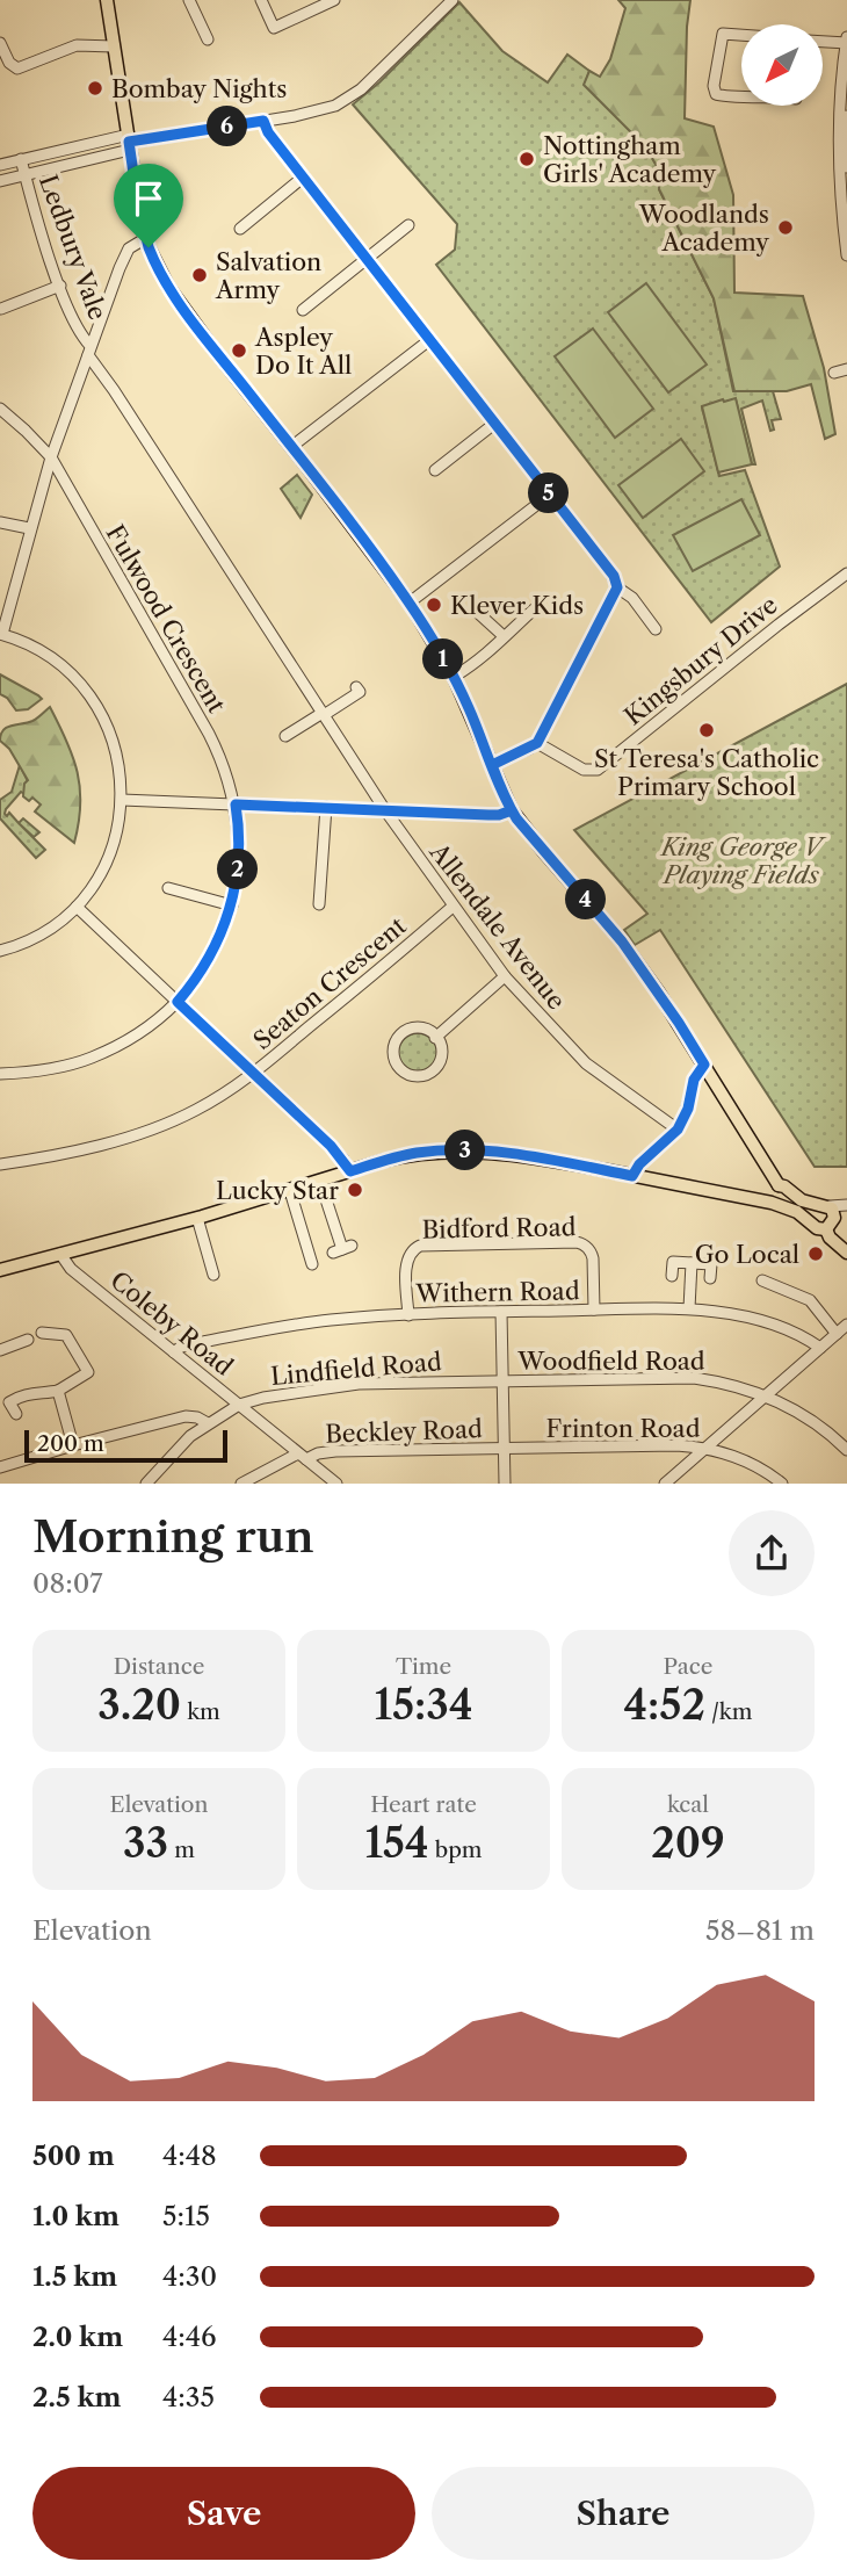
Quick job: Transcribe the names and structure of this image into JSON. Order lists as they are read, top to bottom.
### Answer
{
  "streets": {
    "street": [
      "Ledbury Vale",
      "Fulwood Crescent",
      "Kingsbury Drive",
      "Allendale Avenue",
      "Seaton Crescent",
      "Bidford Road",
      "Withern Road",
      "Coleby Road",
      "Woodfield Road",
      "Lindfield Road",
      "Frinton Road",
      "Beckley Road"
    ]
  },
  "crossings": [
    ["Ledbury Vale", "Allendale Avenue"],
    ["Allendale Avenue", "Seaton Crescent"],
    ["Bidford Road", "Withern Road"],
    ["Withern Road", "Coleby Road"],
    ["Coleby Road", "Lindfield Road"],
    ["Coleby Road", "Beckley Road"],
    ["Woodfield Road", "Lindfield Road"],
    ["Frinton Road", "Beckley Road"]
  ],
  "parks": ["King George V Playing Fields"],
  "places": [
    "Bombay Nights",
    "Nottingham Girls' Academy",
    "Woodlands Academy",
    "Salvation Army",
    "Aspley Do It All",
    "Klever Kids",
    "St Teresa's Catholic Primary School",
    "Lucky Star",
    "Go Local"
  ],
  "scale_bar": "200 m",
  "north": "bottom left",
  "page": {
    "pins": [
      "6",
      "5",
      "1",
      "2",
      "4",
      "3"
    ],
    "scale": "200 m",
    "heading": ["Morning run", "08:07"],
    "stats": [
      ["Distance", "3.20 km"],
      ["Time", "15:34"],
      ["Pace", "4:52 /km"],
      ["Elevation", "33 m"],
      ["Heart rate", "154 bpm"],
      ["kcal", "209"]
    ],
    "chart": ["Elevation", "58–81 m"],
    "list": [
      {
        "name": "500 m",
        "note": "4:48"
      },
      {
        "name": "1.0 km",
        "note": "5:15"
      },
      {
        "name": "1.5 km",
        "note": "4:30"
      },
      {
        "name": "2.0 km",
        "note": "4:46"
      },
      {
        "name": "2.5 km",
        "note": "4:35"
      }
    ],
    "buttons": ["Save", "Share"]
  }
}
